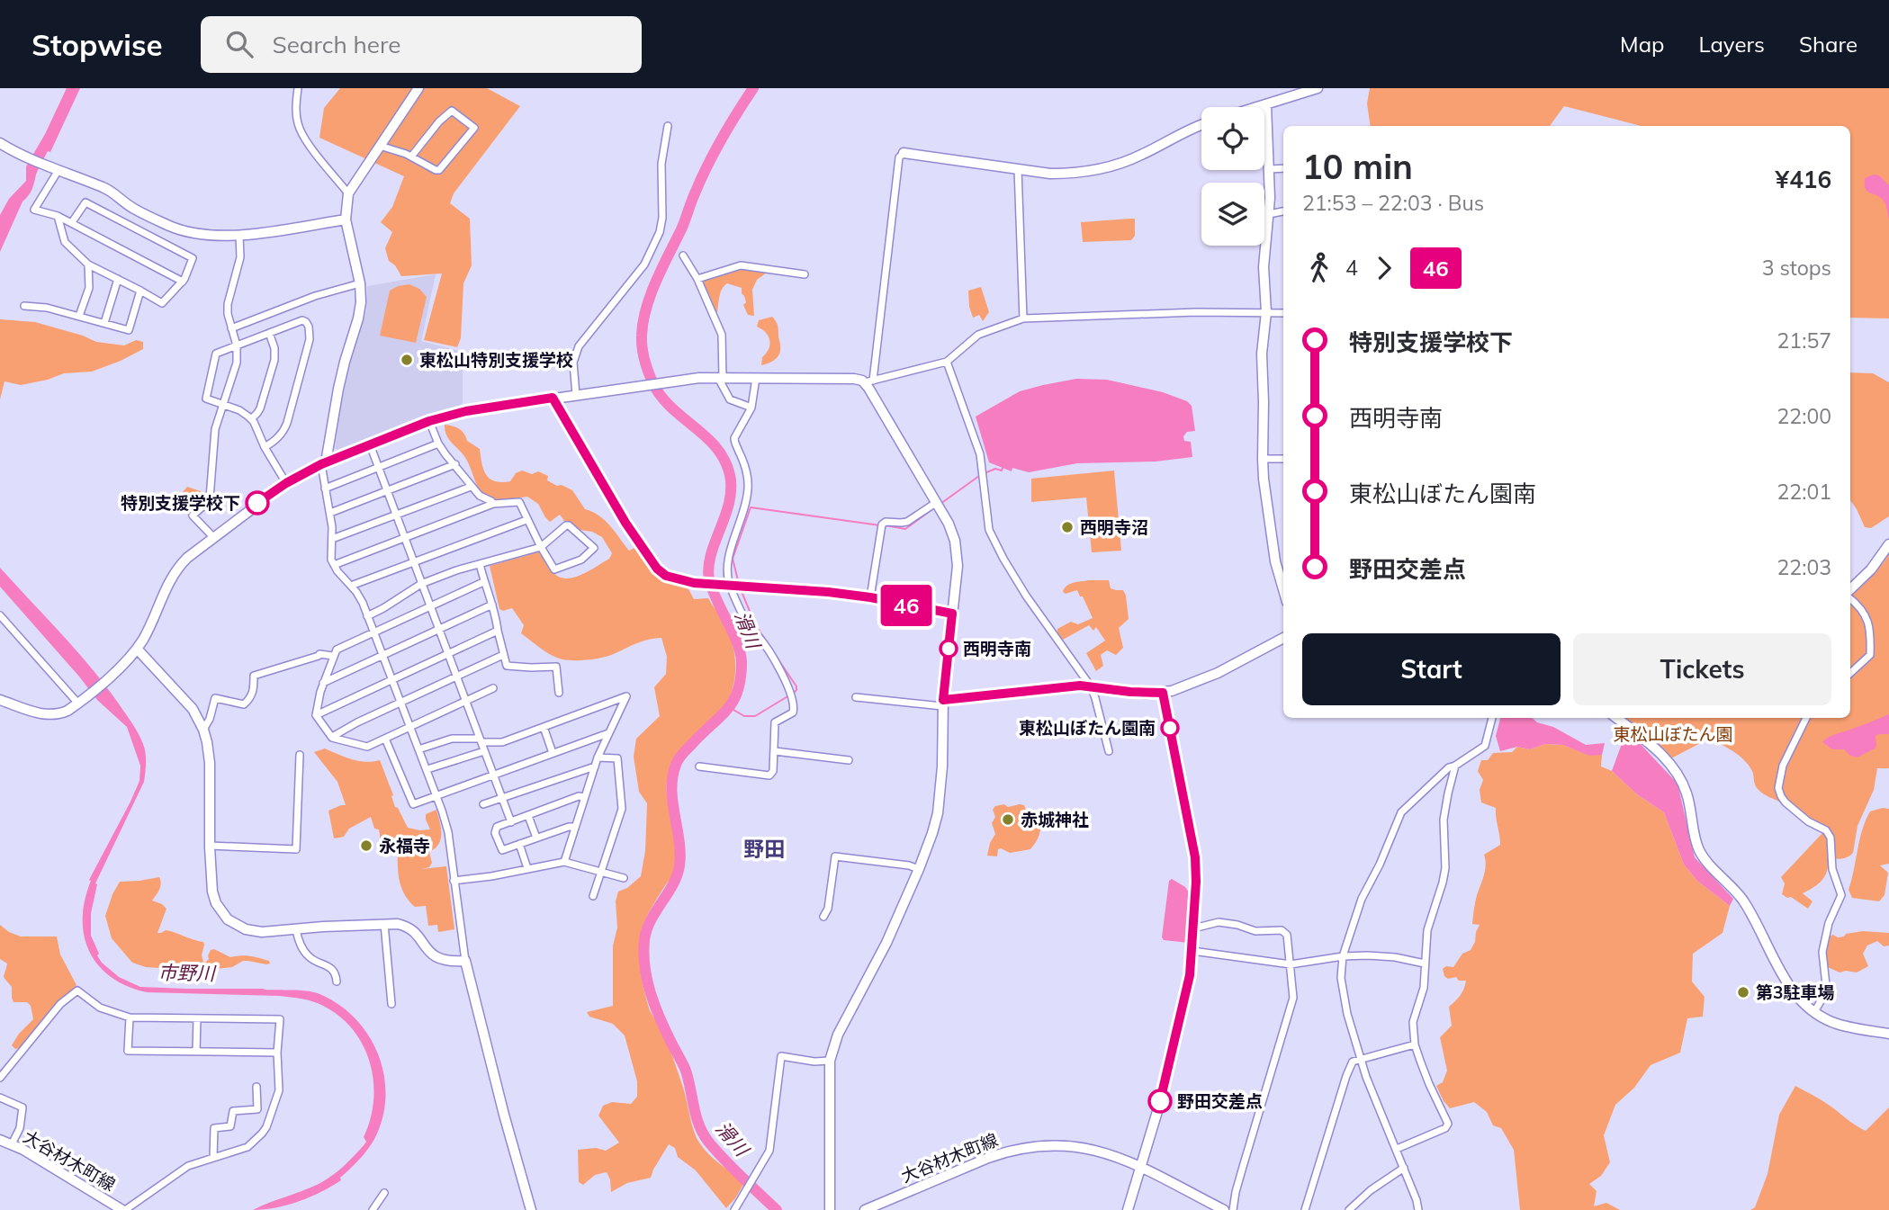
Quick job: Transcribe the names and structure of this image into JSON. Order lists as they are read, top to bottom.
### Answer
{
  "streets": {
    "street": ["大谷材木町線"]
  },
  "districts": ["野田"],
  "water": ["滑川", "市野川"],
  "parks": ["東松山ぼたん園"],
  "places": [
    "東松山特別支援学校",
    "特別支援学校下",
    "西明寺沼",
    "西明寺南",
    "東松山ぼたん園南",
    "赤城神社",
    "永福寺",
    "第3駐車場",
    "野田交差点"
  ],
  "lines": ["bus line 46"],
  "page": {
    "header": "Stopwise",
    "search": "Search here",
    "nav": ["Map", "Layers", "Share"],
    "on_map": "46",
    "heading": ["10 min", "21:53 – 22:03 · Bus", "¥416"],
    "legs": ["4", "46", "3 stops"],
    "list": [
      {
        "name": "特別支援学校下",
        "value": "21:57"
      },
      {
        "name": "西明寺南",
        "value": "22:00"
      },
      {
        "name": "東松山ぼたん園南",
        "value": "22:01"
      },
      {
        "name": "野田交差点",
        "value": "22:03"
      }
    ],
    "buttons": ["Start", "Tickets"]
  }
}
